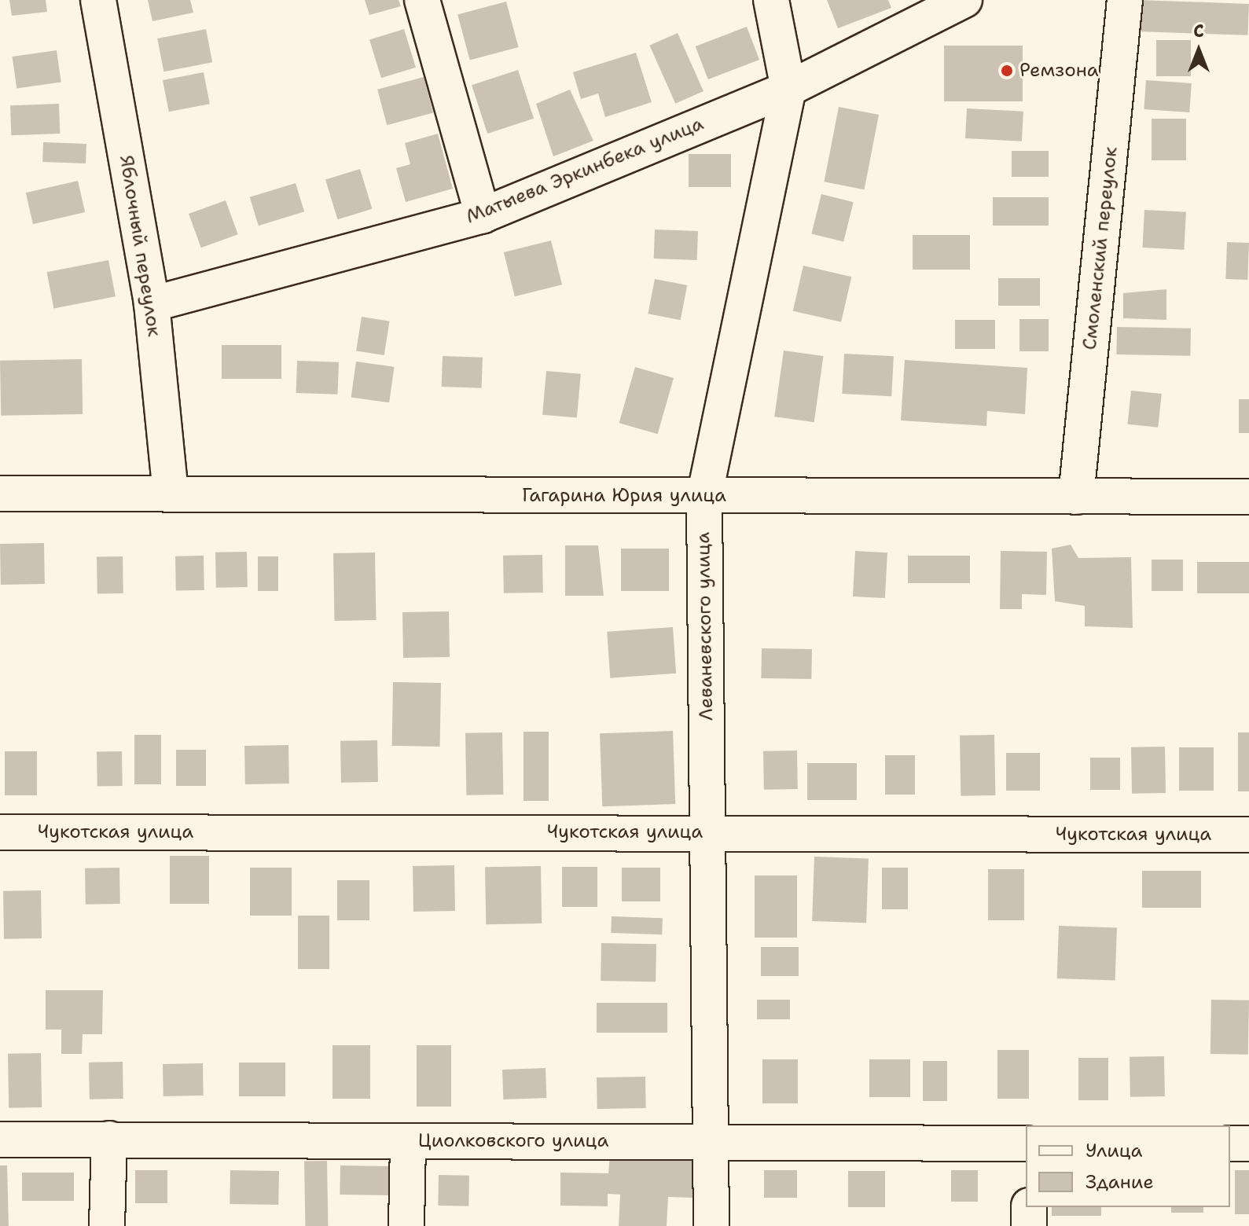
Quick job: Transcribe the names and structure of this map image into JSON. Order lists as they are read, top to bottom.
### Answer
{
  "streets": {
    "street": [
      "Матыева Эркинбека улица",
      "Яблочный переулок",
      "Смоленский переулок",
      "Гагарина Юрия улица",
      "Леваневского улица",
      "Чукотская улица",
      "Циолковского улица"
    ]
  },
  "crossings": [
    ["Матыева Эркинбека улица", "Яблочный переулок"],
    ["Матыева Эркинбека улица", "Леваневского улица"],
    ["Яблочный переулок", "Гагарина Юрия улица"],
    ["Смоленский переулок", "Гагарина Юрия улица"],
    ["Гагарина Юрия улица", "Леваневского улица"],
    ["Леваневского улица", "Чукотская улица"],
    ["Леваневского улица", "Циолковского улица"]
  ],
  "places": ["Ремзона"],
  "legend": ["Улица", "Здание"],
  "north": "top"
}
